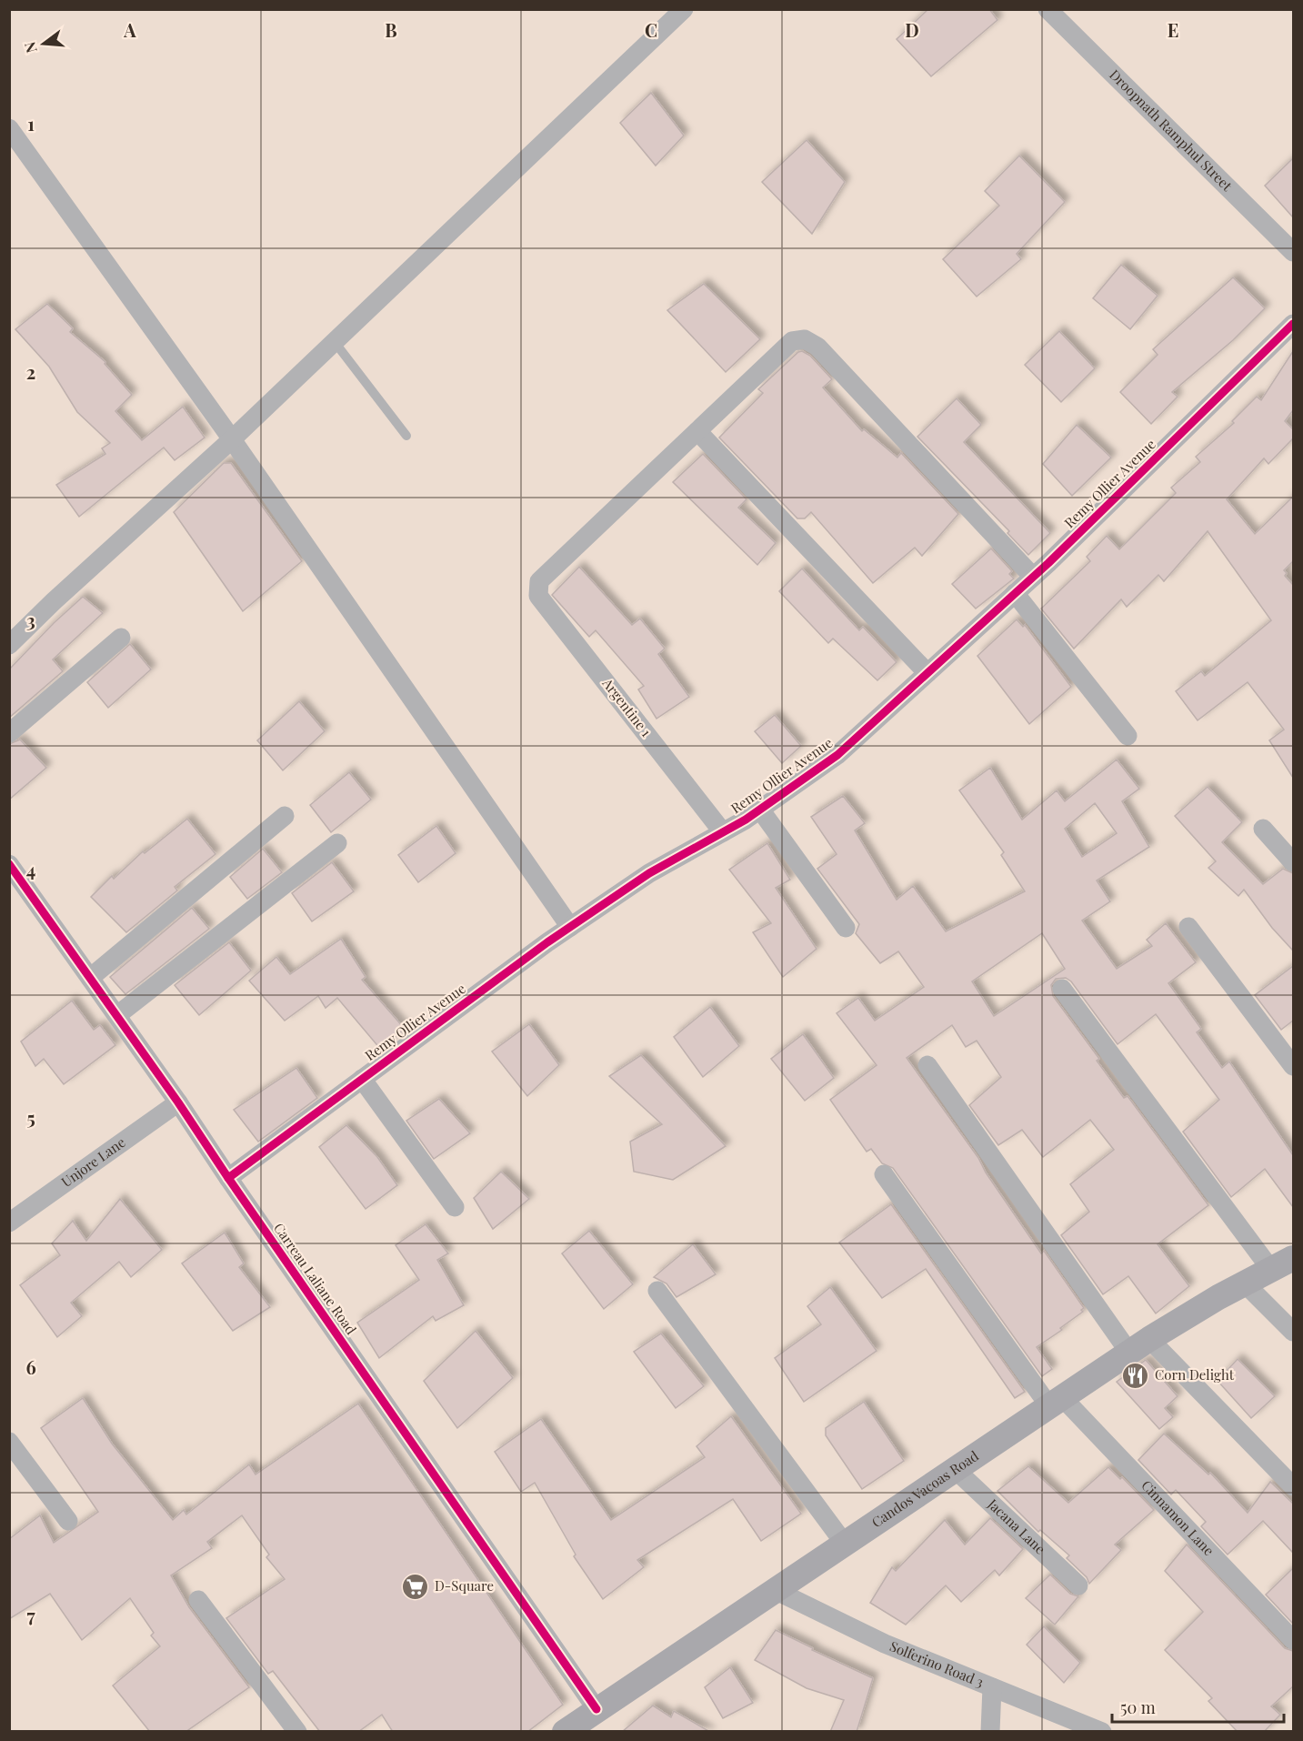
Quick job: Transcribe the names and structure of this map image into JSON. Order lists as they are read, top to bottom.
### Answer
{
  "streets": {
    "main road": ["Candos Vacoas Road"],
    "street": [
      "Droopnath Ramphul Street",
      "Remy Ollier Avenue",
      "Argentine 1",
      "Unjore Lane",
      "Carreau Laliane Road",
      "Cinnamon Lane",
      "Jacana Lane",
      "Solferino Road 3"
    ]
  },
  "crossings": [
    ["Remy Ollier Avenue", "Argentine 1"],
    ["Remy Ollier Avenue", "Carreau Laliane Road"],
    ["Unjore Lane", "Carreau Laliane Road"],
    ["Carreau Laliane Road", "Candos Vacoas Road"],
    ["Candos Vacoas Road", "Cinnamon Lane"],
    ["Candos Vacoas Road", "Jacana Lane"],
    ["Candos Vacoas Road", "Solferino Road 3"]
  ],
  "places": {
    "restaurant": ["Corn Delight"],
    "supermarket": ["D-Square"]
  },
  "scale_bar": "50 m",
  "north": "left",
  "grid": {
    "columns": [
      "A",
      "B",
      "C",
      "D",
      "E"
    ],
    "rows": [
      "1",
      "2",
      "3",
      "4",
      "5",
      "6",
      "7"
    ]
  }
}
